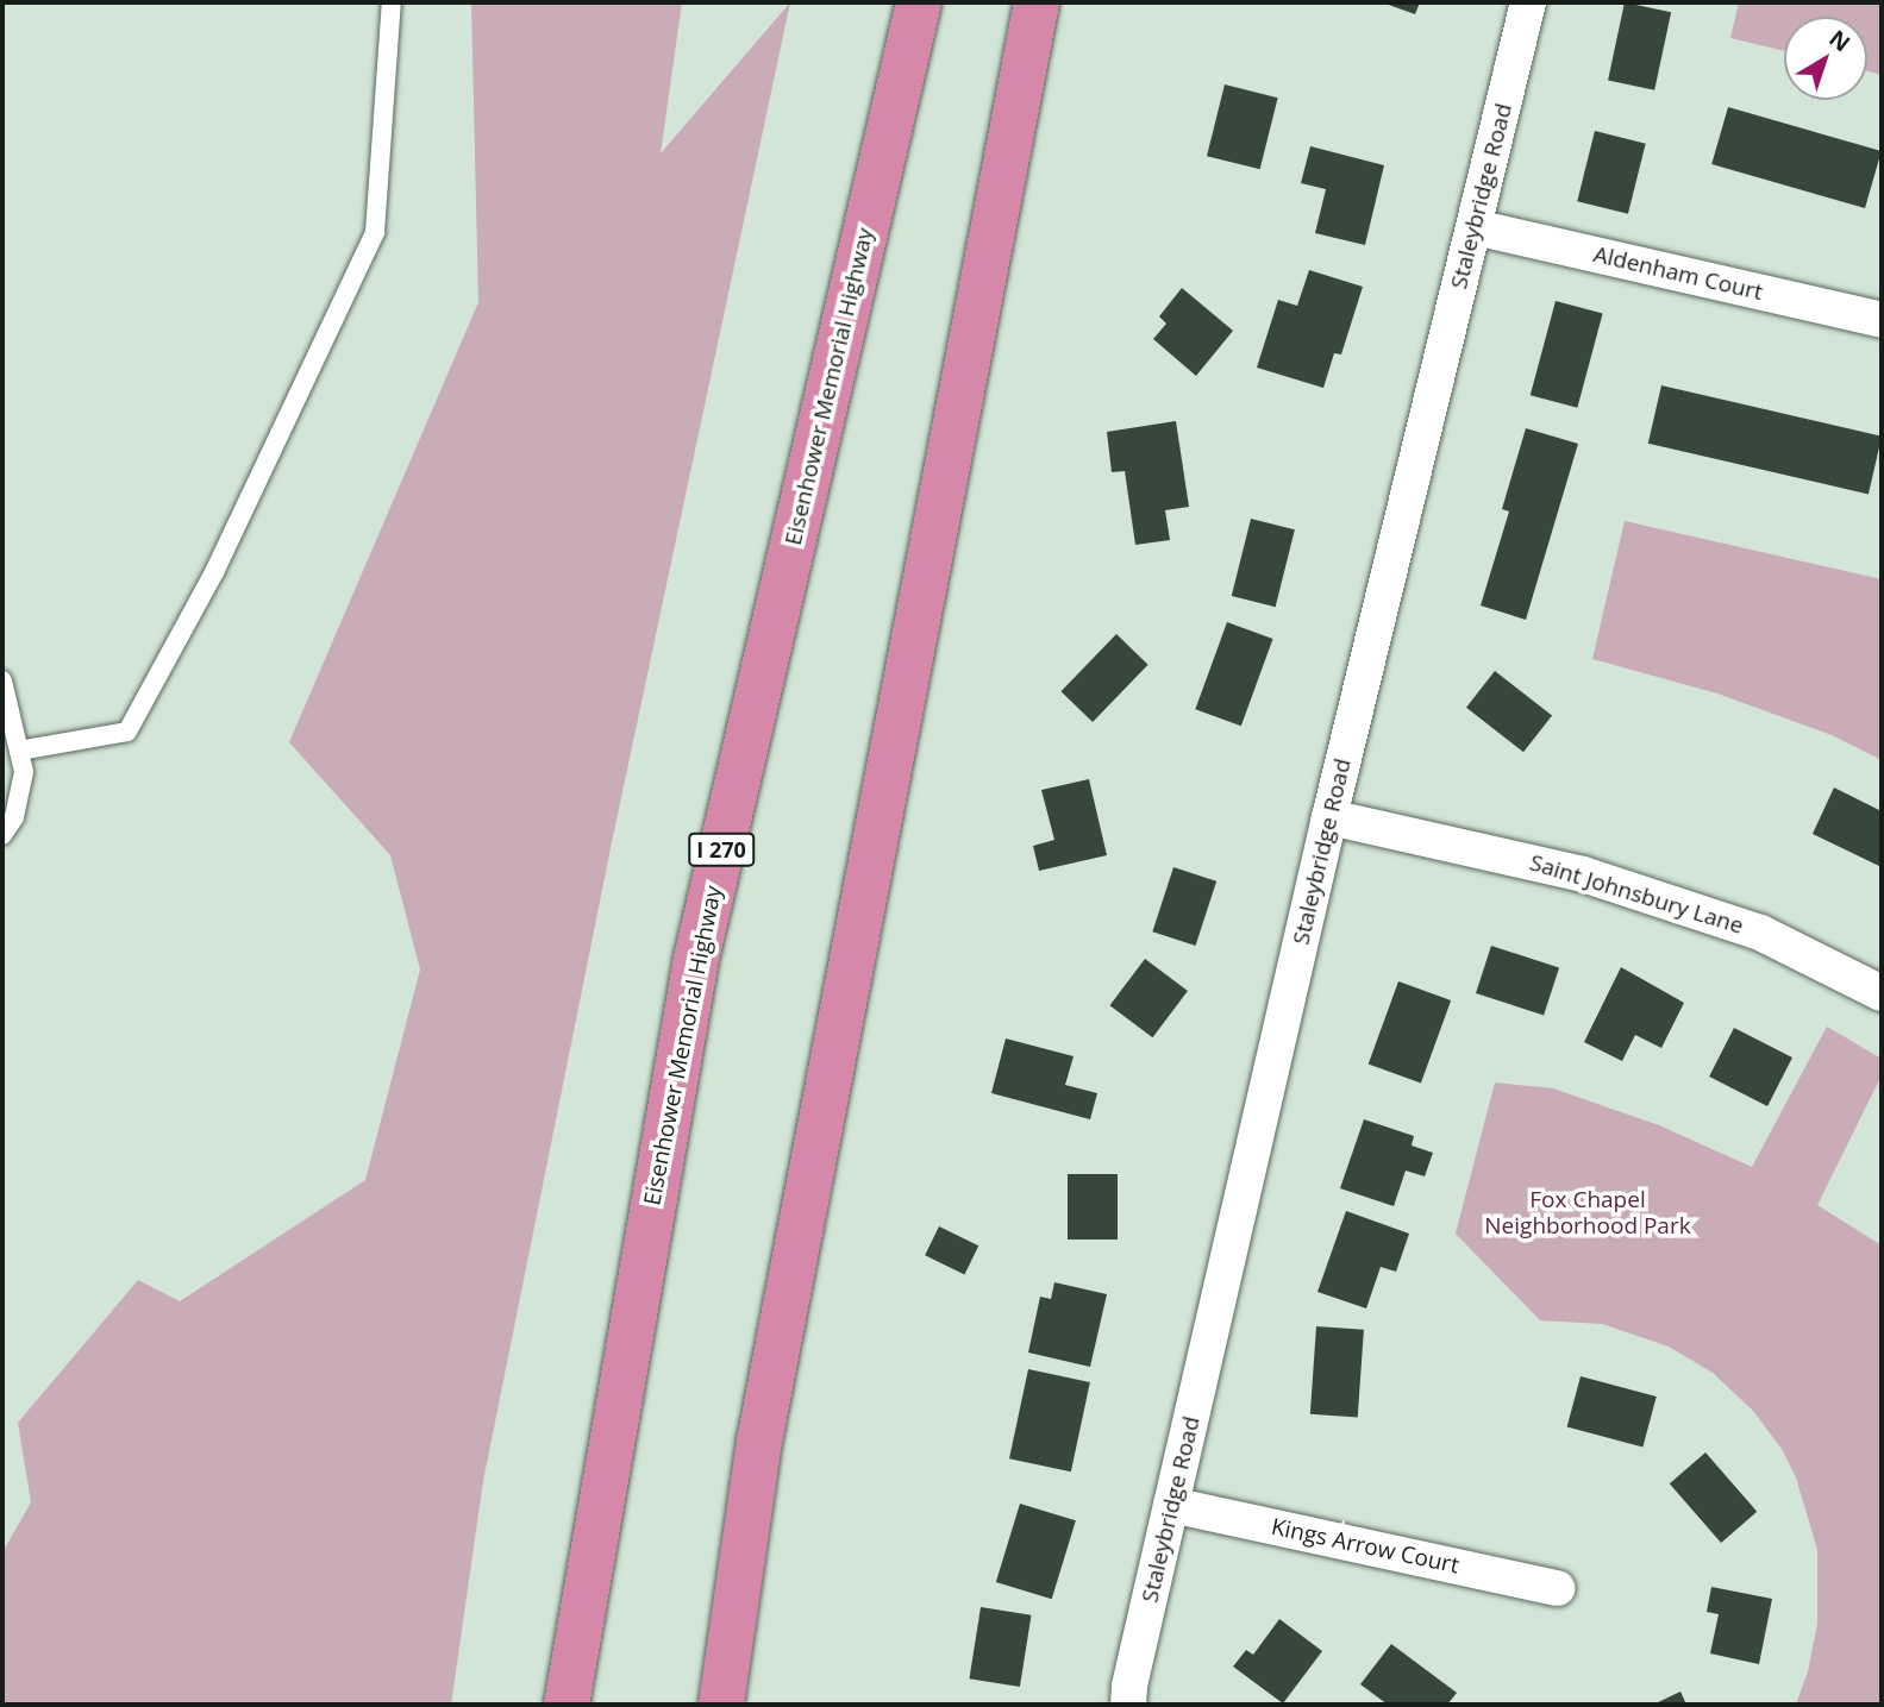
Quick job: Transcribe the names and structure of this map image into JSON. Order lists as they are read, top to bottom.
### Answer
{
  "streets": {
    "highway": ["Eisenhower Memorial Highway", "I 270"],
    "street": [
      "Staleybridge Road",
      "Aldenham Court",
      "Saint Johnsbury Lane",
      "Kings Arrow Court"
    ]
  },
  "crossings": [
    ["Staleybridge Road", "Aldenham Court"],
    ["Staleybridge Road", "Saint Johnsbury Lane"],
    ["Staleybridge Road", "Kings Arrow Court"]
  ],
  "parks": ["Fox Chapel Neighborhood Park"],
  "north": "top right"
}
